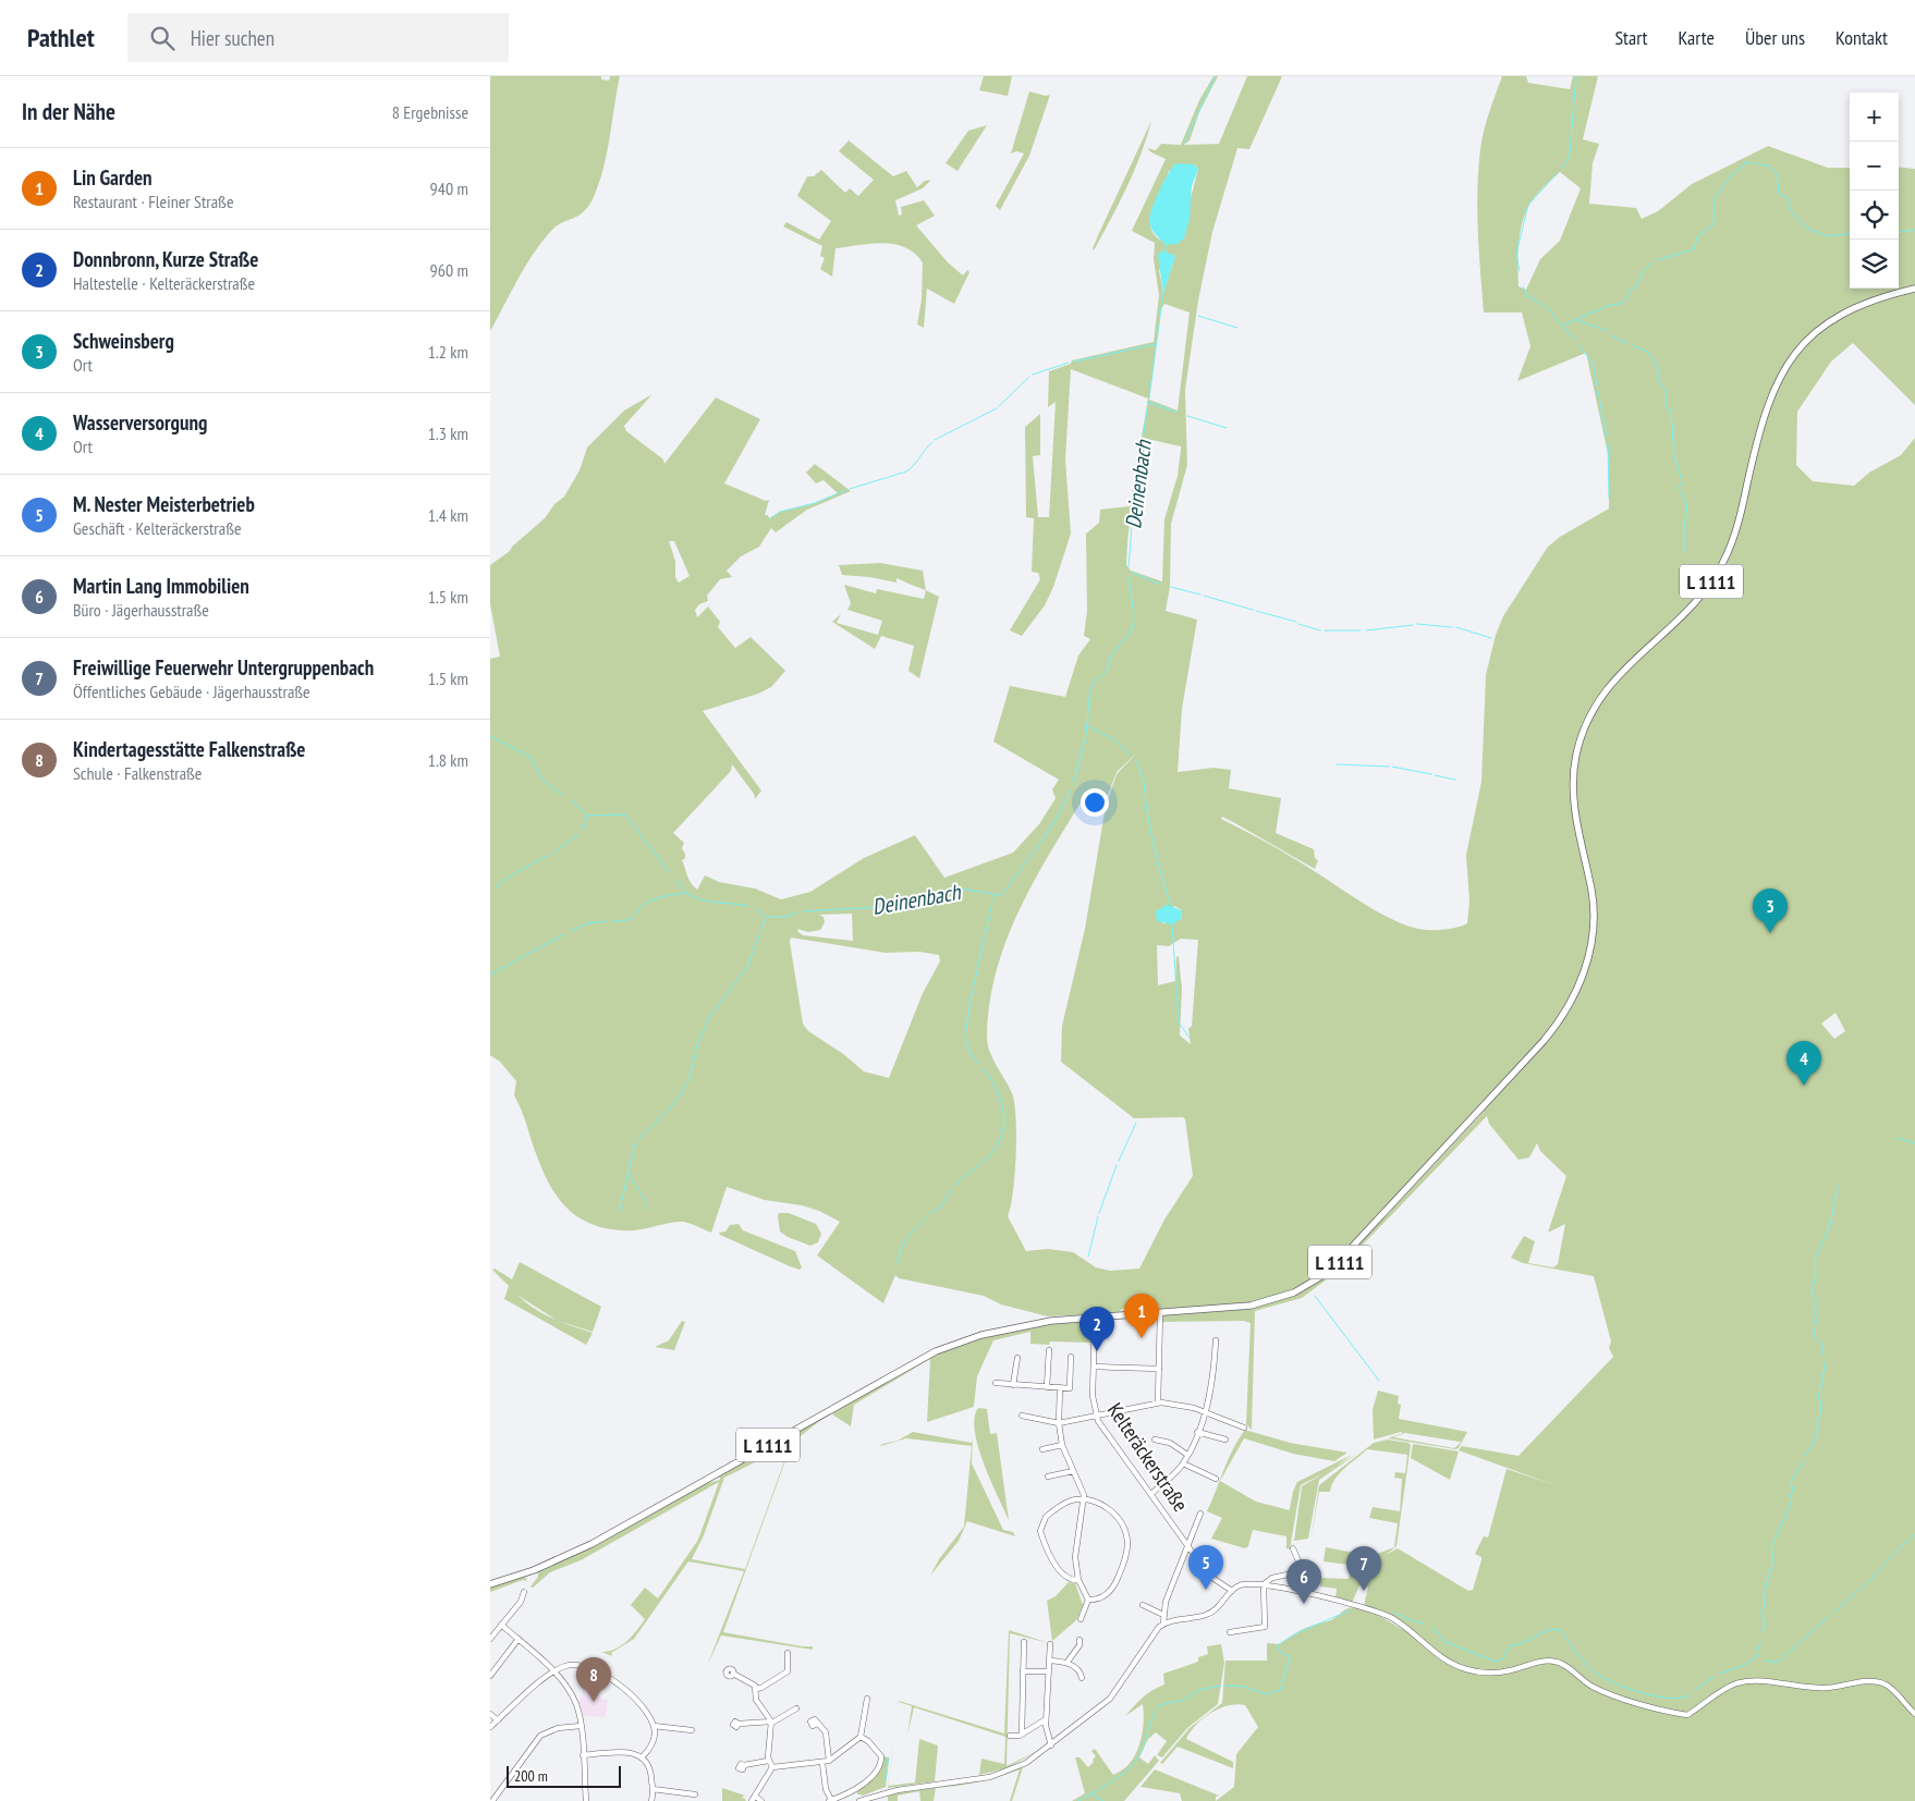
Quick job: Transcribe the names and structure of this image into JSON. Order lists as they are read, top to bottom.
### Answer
{
  "streets": {
    "main road": ["L 1111"],
    "street": ["Kelteräckerstraße"]
  },
  "crossings": [
    ["L 1111", "Kelteräckerstraße"]
  ],
  "water": ["Deinenbach"],
  "scale_bar": "200 m",
  "page": {
    "header": "Pathlet",
    "search": "Hier suchen",
    "nav": [
      "Start",
      "Karte",
      "Über uns",
      "Kontakt"
    ],
    "heading": ["In der Nähe", "8 Ergebnisse"],
    "map_buttons": ["+", "−"],
    "list": [
      {
        "mark": "1",
        "name": "Lin Garden",
        "note": "Restaurant · Fleiner Straße",
        "value": "940 m"
      },
      {
        "mark": "2",
        "name": "Donnbronn, Kurze Straße",
        "note": "Haltestelle · Kelteräckerstraße",
        "value": "960 m"
      },
      {
        "mark": "3",
        "name": "Schweinsberg",
        "note": "Ort",
        "value": "1.2 km"
      },
      {
        "mark": "4",
        "name": "Wasserversorgung",
        "note": "Ort",
        "value": "1.3 km"
      },
      {
        "mark": "5",
        "name": "M. Nester Meisterbetrieb",
        "note": "Geschäft · Kelteräckerstraße",
        "value": "1.4 km"
      },
      {
        "mark": "6",
        "name": "Martin Lang Immobilien",
        "note": "Büro · Jägerhausstraße",
        "value": "1.5 km"
      },
      {
        "mark": "7",
        "name": "Freiwillige Feuerwehr Untergruppenbach",
        "note": "Öffentliches Gebäude · Jägerhausstraße",
        "value": "1.5 km"
      },
      {
        "mark": "8",
        "name": "Kindertagesstätte Falkenstraße",
        "note": "Schule · Falkenstraße",
        "value": "1.8 km"
      }
    ],
    "pins": [
      "3",
      "4",
      "1",
      "2",
      "5",
      "7",
      "6",
      "8"
    ],
    "scale": "200 m"
  }
}
